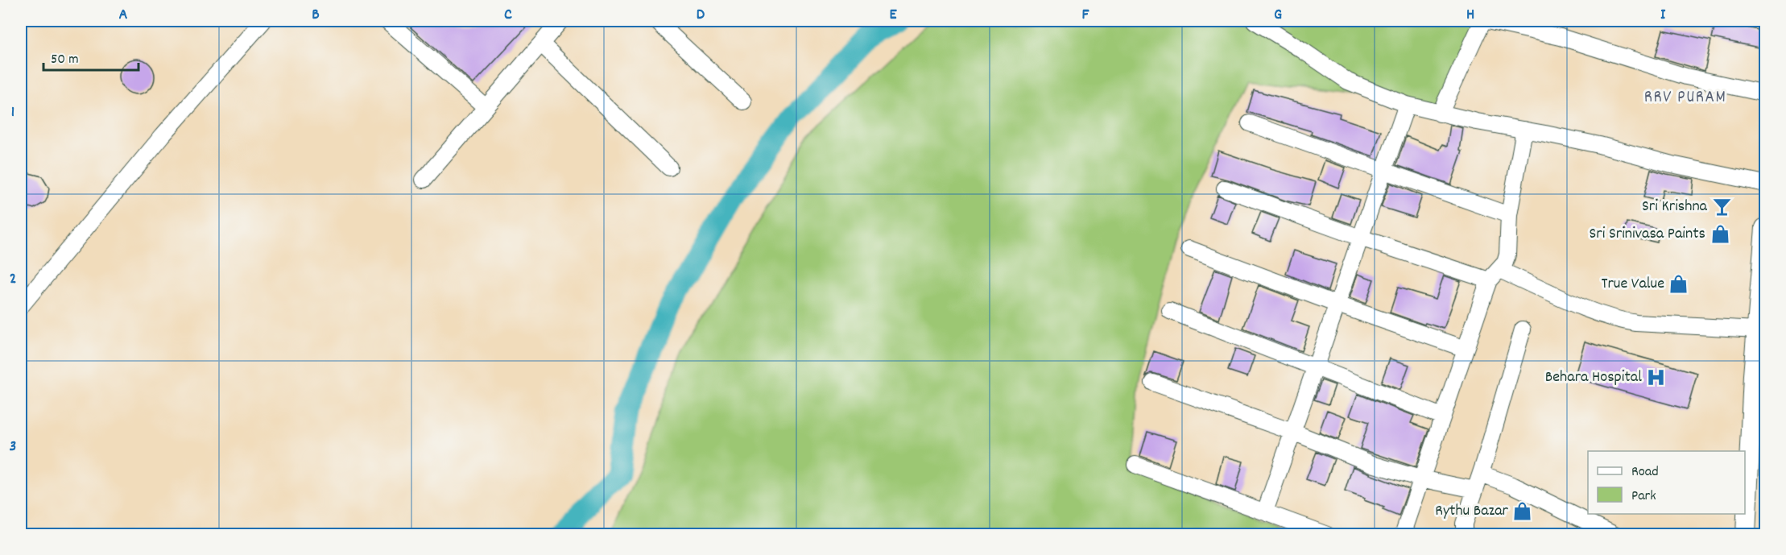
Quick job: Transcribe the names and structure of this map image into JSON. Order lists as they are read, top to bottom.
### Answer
{
  "districts": ["RRV PURAM"],
  "places": {
    "bar": ["Sri Krishna"],
    "shop": ["Sri Srinivasa Paints", "True Value", "Rythu Bazar"],
    "hospital": ["Behara Hospital"]
  },
  "legend": ["Road", "Park"],
  "scale_bar": "50 m",
  "grid": {
    "columns": [
      "A",
      "B",
      "C",
      "D",
      "E",
      "F",
      "G",
      "H",
      "I"
    ],
    "rows": ["1", "2", "3"]
  }
}
